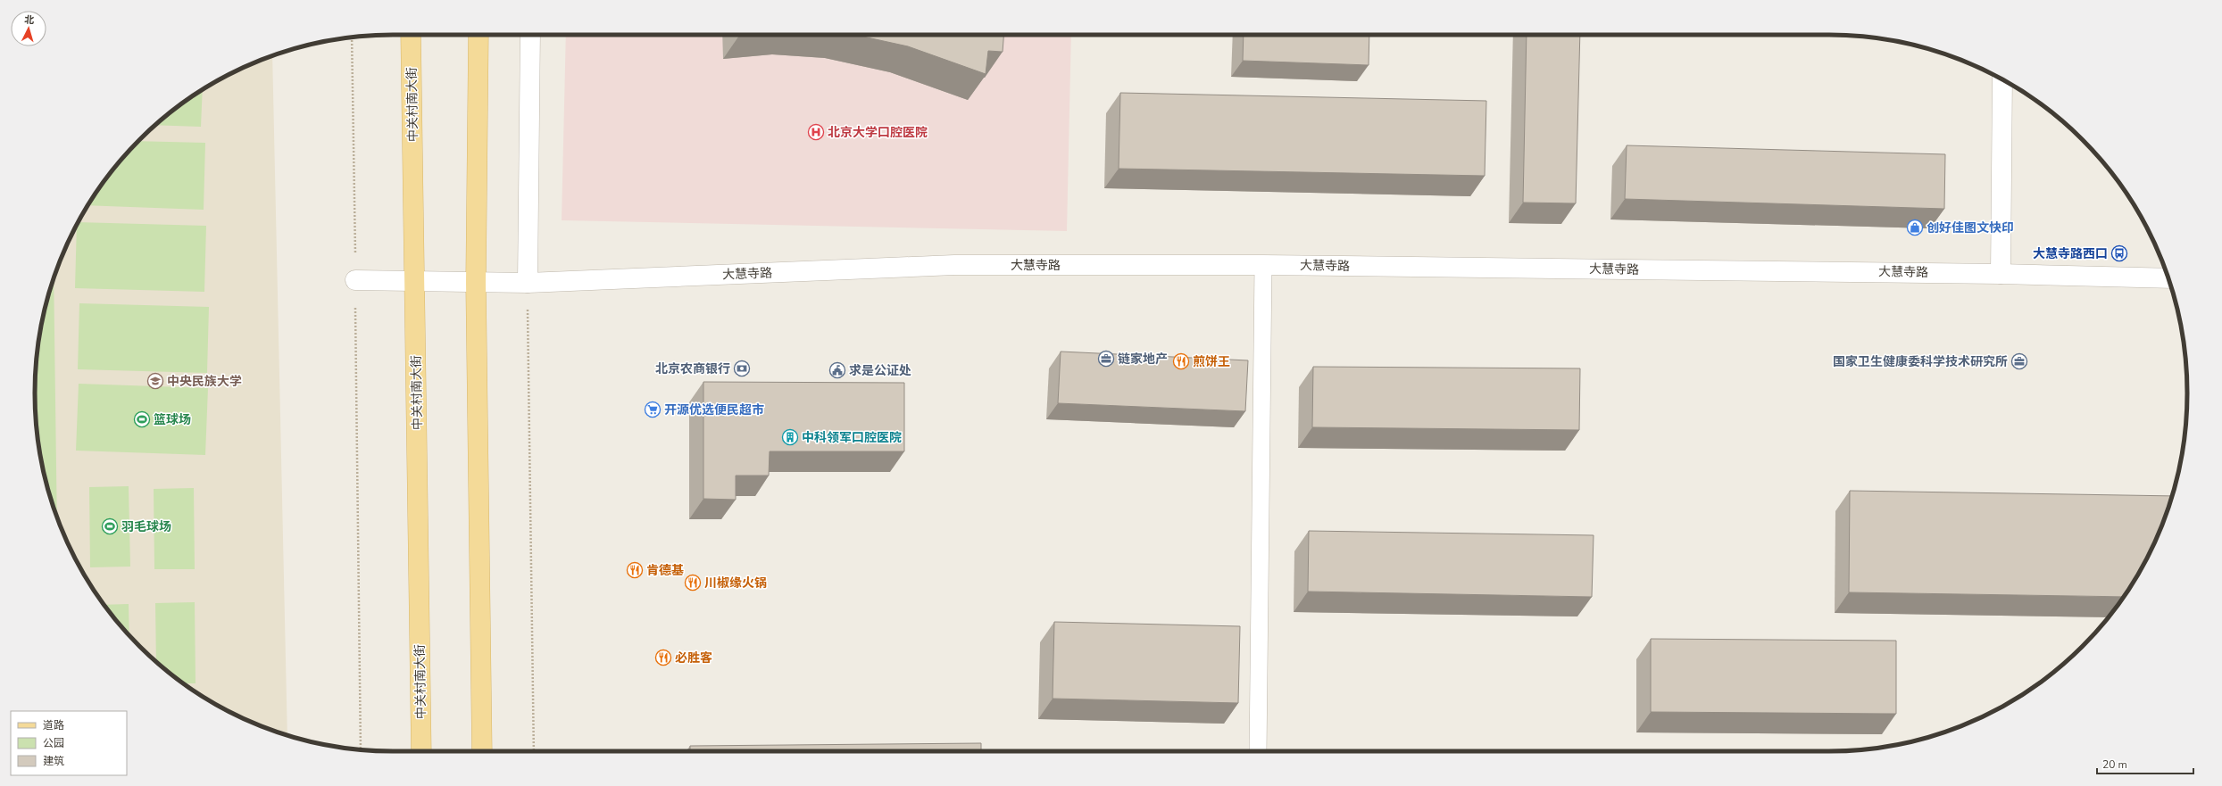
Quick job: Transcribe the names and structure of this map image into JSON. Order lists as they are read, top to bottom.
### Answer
{
  "streets": {
    "main road": ["中关村南大街"],
    "street": ["大慧寺路"]
  },
  "crossings": [
    ["中关村南大街", "大慧寺路"]
  ],
  "places": {
    "hospital": ["北京大学口腔医院"],
    "shop": ["创好佳图文快印"],
    "bus stop": ["大慧寺路西口"],
    "office": ["链家地产", "国家卫生健康委科学技术研究所"],
    "restaurant": [
      "煎饼王",
      "肯德基",
      "川椒缘火锅",
      "必胜客"
    ],
    "bank": ["北京农商银行"],
    "public building": ["求是公证处"],
    "school or university": ["中央民族大学"],
    "supermarket": ["开源优选便民超市"],
    "sports": ["篮球场", "羽毛球场"],
    "building": ["中科领军口腔医院"]
  },
  "legend": ["道路", "公园", "建筑"],
  "scale_bar": "20 m",
  "north": "top"
}
